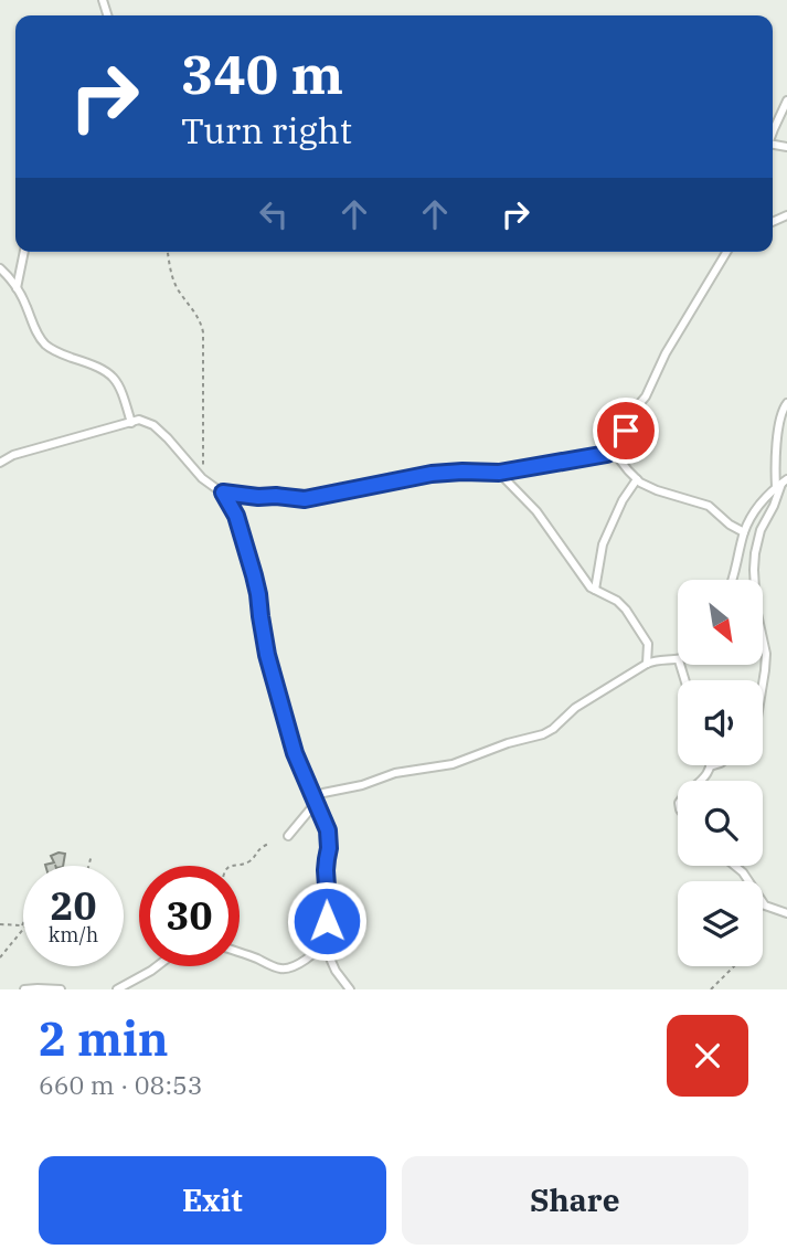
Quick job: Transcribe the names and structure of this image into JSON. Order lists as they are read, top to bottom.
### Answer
{
  "north": "bottom right",
  "page": {
    "turn": ["340 m", "Turn right"],
    "speed": "20 km/h",
    "limit": "30",
    "heading": ["2 min", "660 m · 08:53"],
    "buttons": ["Exit", "Share"]
  }
}
